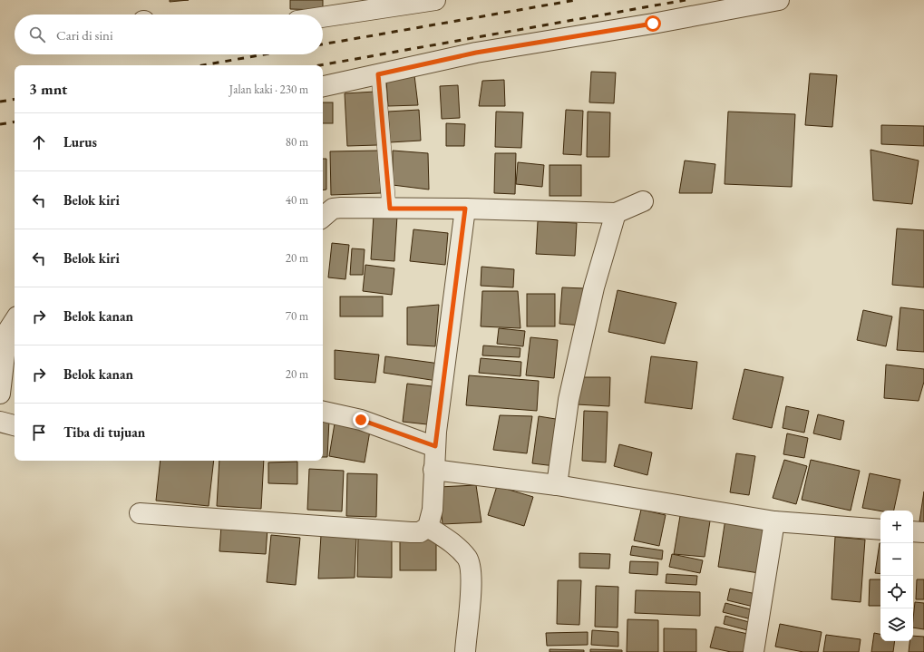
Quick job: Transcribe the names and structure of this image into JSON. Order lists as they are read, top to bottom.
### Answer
{
  "page": {
    "search": "Cari di sini",
    "heading": ["3 mnt", "Jalan kaki · 230 m"],
    "list": [
      ["Lurus", "80 m"],
      ["Belok kiri", "40 m"],
      ["Belok kiri", "20 m"],
      ["Belok kanan", "70 m"],
      ["Belok kanan", "20 m"],
      "Tiba di tujuan"
    ],
    "map_buttons": ["+", "−"]
  }
}
